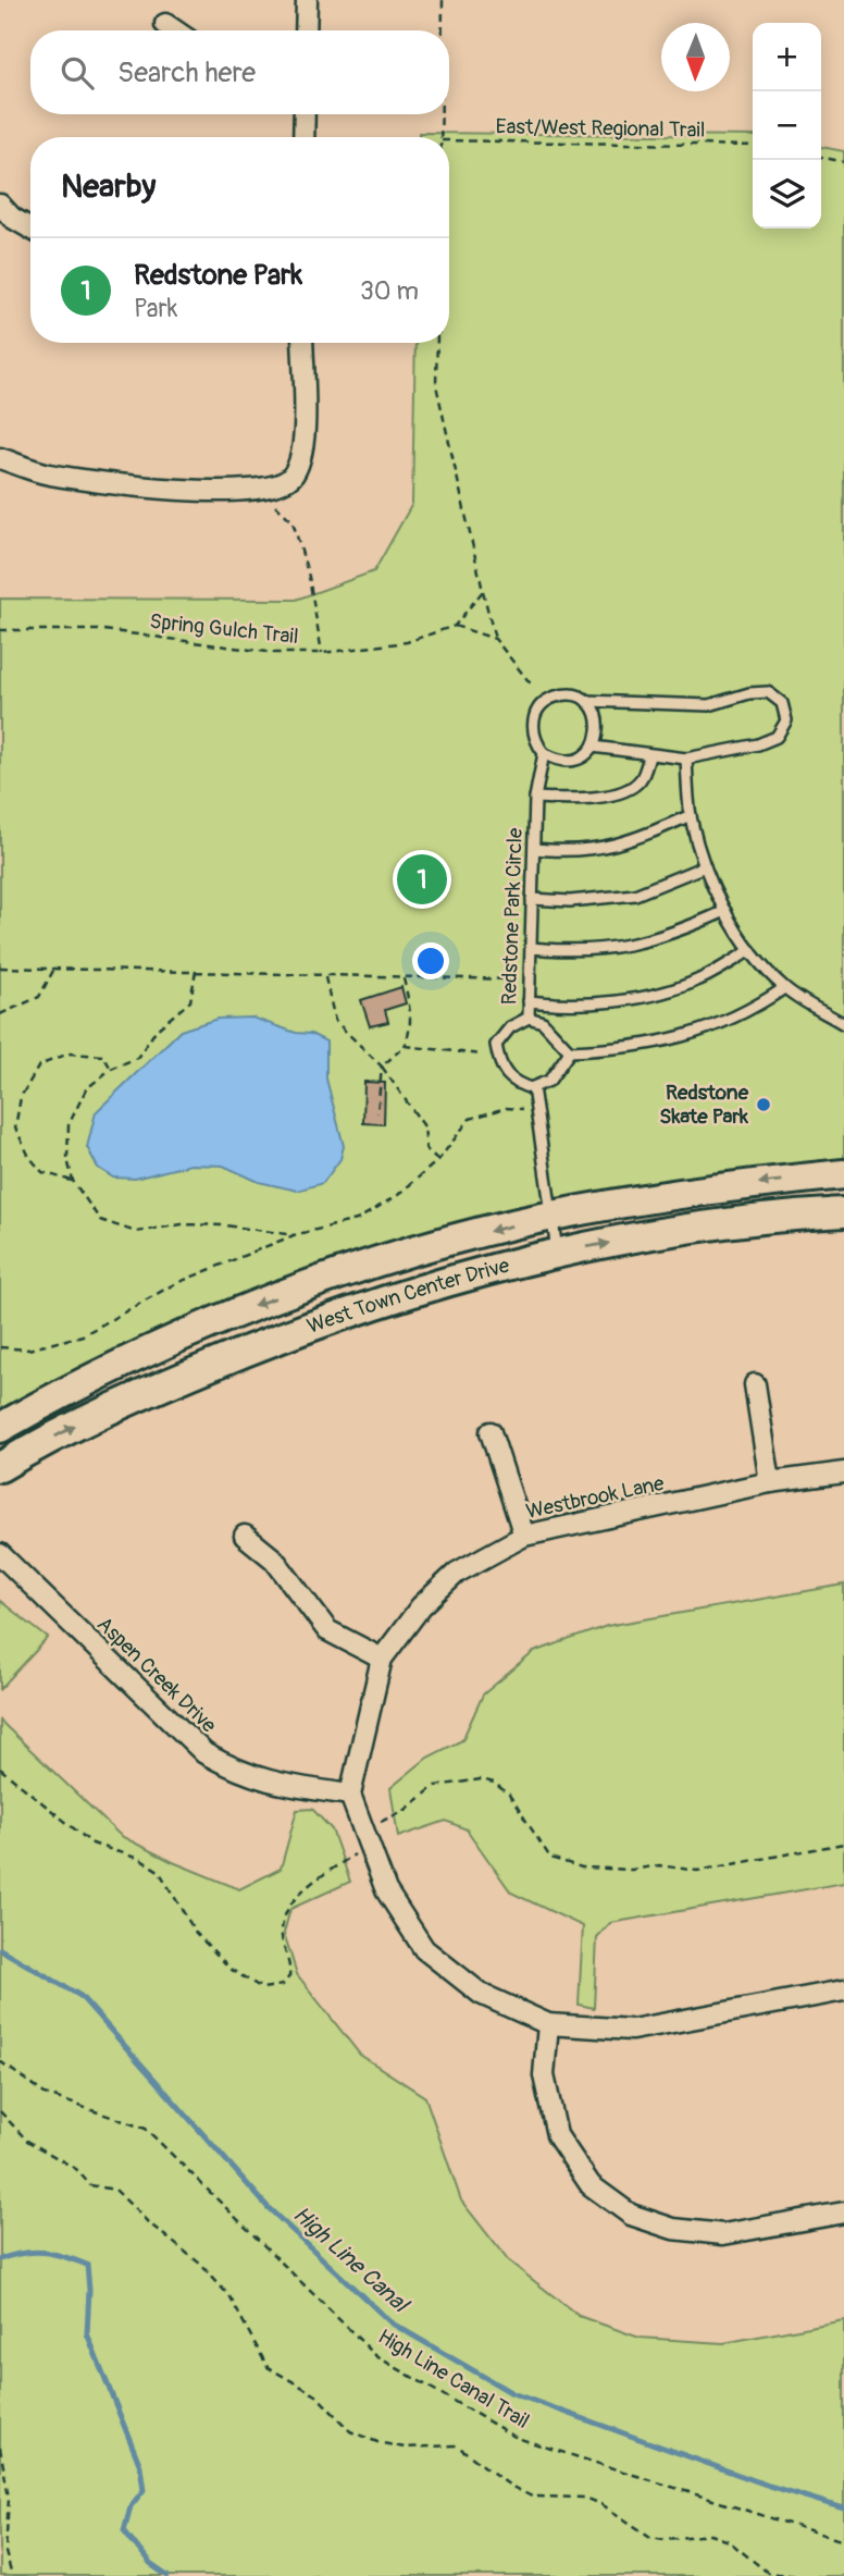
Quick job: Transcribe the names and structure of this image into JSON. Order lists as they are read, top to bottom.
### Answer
{
  "streets": {
    "street": ["West Town Center Drive", "Westbrook Lane", "Aspen Creek Drive"],
    "lane": ["Redstone Park Circle"],
    "path": ["East/West Regional Trail", "Spring Gulch Trail", "High Line Canal Trail"]
  },
  "crossings": [
    ["Westbrook Lane", "Aspen Creek Drive"]
  ],
  "water": ["High Line Canal"],
  "places": ["Redstone Skate Park"],
  "north": "bottom",
  "page": {
    "map_buttons": ["+", "−"],
    "search": "Search here",
    "heading": "Nearby",
    "list": [
      {
        "mark": "1",
        "name": "Redstone Park",
        "note": "Park",
        "value": "30 m"
      }
    ],
    "pins": "1"
  }
}
